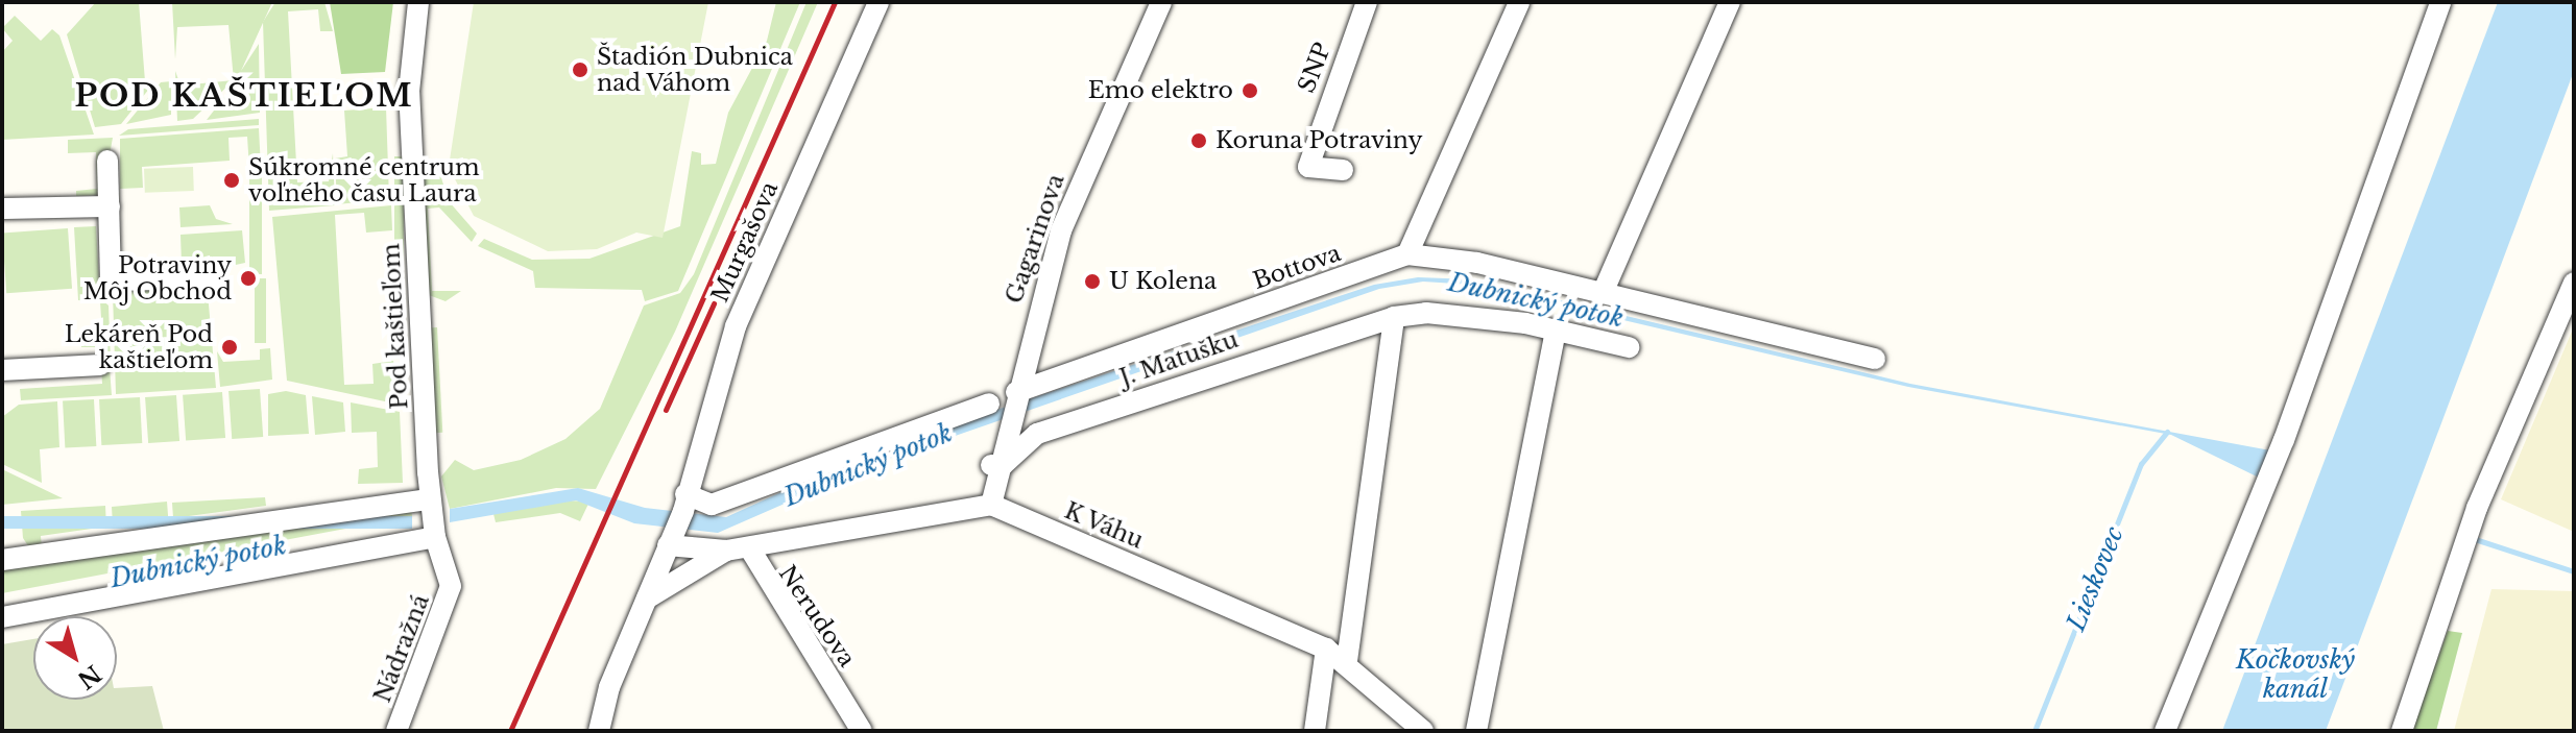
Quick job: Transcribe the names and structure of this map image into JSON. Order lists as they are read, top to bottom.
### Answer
{
  "streets": {
    "street": [
      "SNP",
      "Gagarinova",
      "Murgašova",
      "Bottova",
      "Pod kaštieľom",
      "J. Matušku",
      "K Váhu",
      "Nerudova",
      "Nádražná"
    ]
  },
  "crossings": [
    ["Gagarinova", "Bottova"],
    ["Gagarinova", "J. Matušku"],
    ["Gagarinova", "K Váhu"],
    ["Pod kaštieľom", "Nádražná"]
  ],
  "districts": ["POD KAŠTIEĽOM"],
  "water": ["Dubnický potok", "Lieskovec", "Kočkovský kanál"],
  "places": [
    "Štadión Dubnica nad Váhom",
    "Emo elektro",
    "Koruna Potraviny",
    "Súkromné centrum voľného času Laura",
    "Potraviny Môj Obchod",
    "U Kolena",
    "Lekáreň Pod kaštieľom"
  ],
  "north": "bottom right"
}
